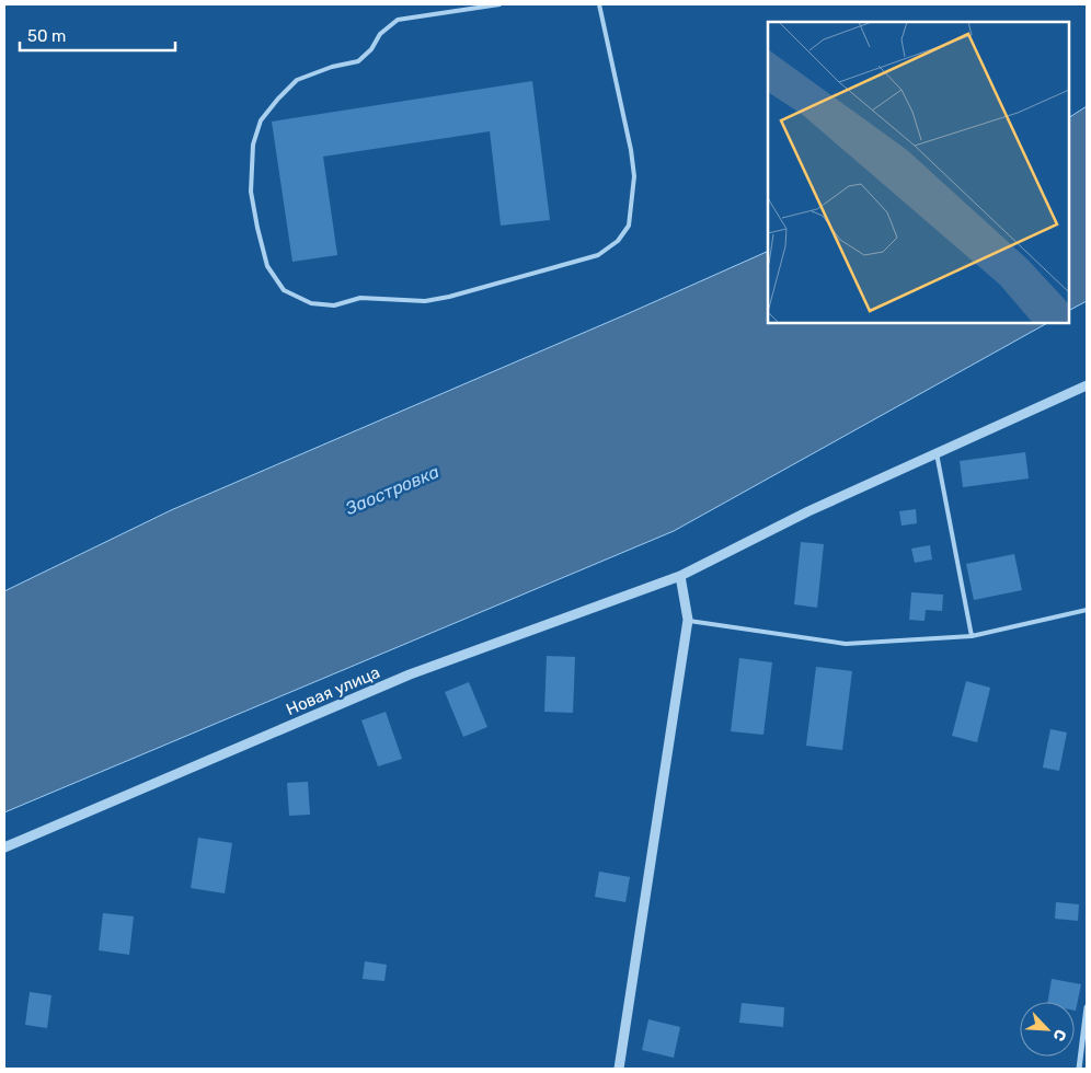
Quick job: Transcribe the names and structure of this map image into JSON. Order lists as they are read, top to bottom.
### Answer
{
  "streets": {
    "street": ["Новая улица"]
  },
  "water": ["Заостровка"],
  "scale_bar": "50 m",
  "north": "bottom right"
}
